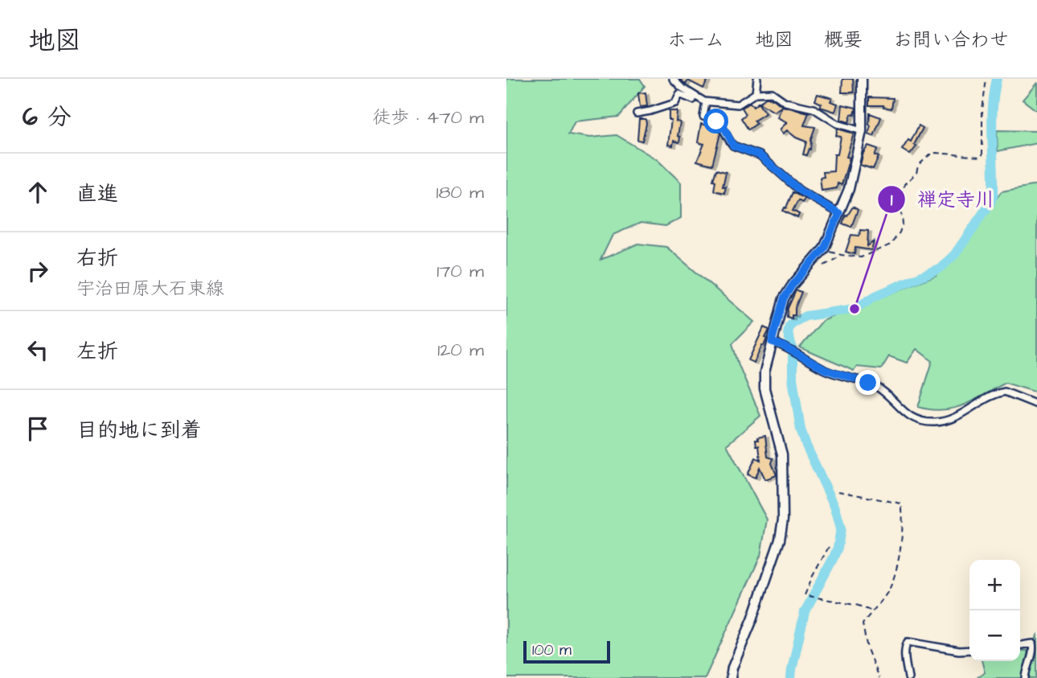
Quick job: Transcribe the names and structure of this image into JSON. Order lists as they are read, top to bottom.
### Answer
{
  "places": ["禅定寺川"],
  "scale_bar": "100 m",
  "page": {
    "header": "地図",
    "nav": [
      "ホーム",
      "地図",
      "概要",
      "お問い合わせ"
    ],
    "heading": ["6 分", "徒歩 · 470 m"],
    "list": [
      ["直進", "180 m"],
      ["右折", "宇治田原大石東線", "170 m"],
      ["左折", "120 m"],
      "目的地に到着"
    ],
    "map_buttons": ["+", "−"],
    "scale": "100 m"
  }
}
